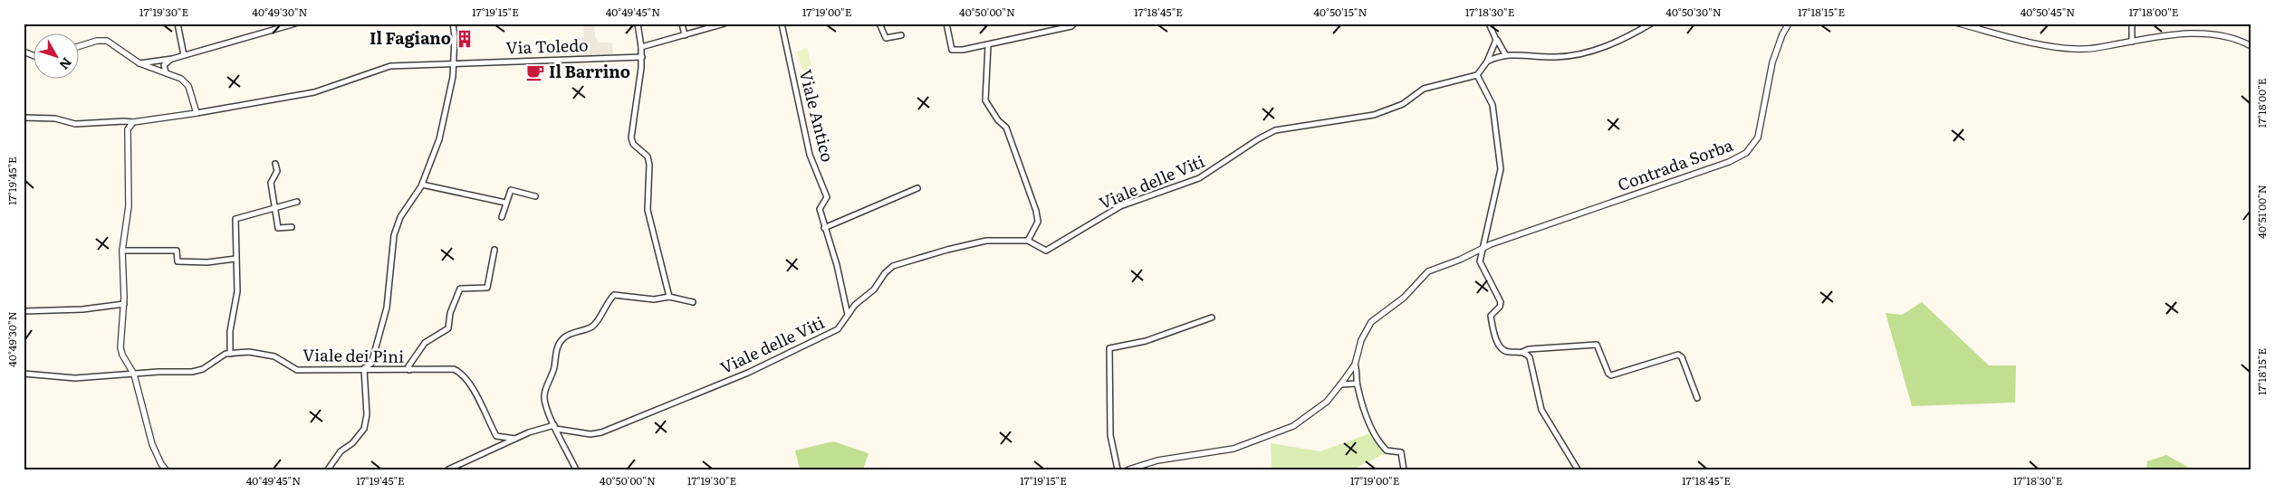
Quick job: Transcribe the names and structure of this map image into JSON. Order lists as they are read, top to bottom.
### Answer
{
  "streets": {
    "street": [
      "Via Toledo",
      "Viale Antico",
      "Contrada Sorba",
      "Viale delle Viti",
      "Viale dei Pini"
    ]
  },
  "crossings": [
    ["Viale Antico", "Viale delle Viti"]
  ],
  "places": {
    "building": ["Il Fagiano"],
    "cafe": ["Il Barrino"]
  },
  "north": "bottom right",
  "coordinates": [
    "17°19'30\"E",
    "40°49'30\"N",
    "17°19'15\"E",
    "40°49'45\"N",
    "17°19'00\"E",
    "40°50'00\"N",
    "17°18'45\"E",
    "40°50'15\"N",
    "17°18'30\"E",
    "40°50'30\"N",
    "17°18'15\"E",
    "40°50'45\"N",
    "17°18'00\"E",
    "17°19'45\"E",
    "40°51'00\"N"
  ]
}
